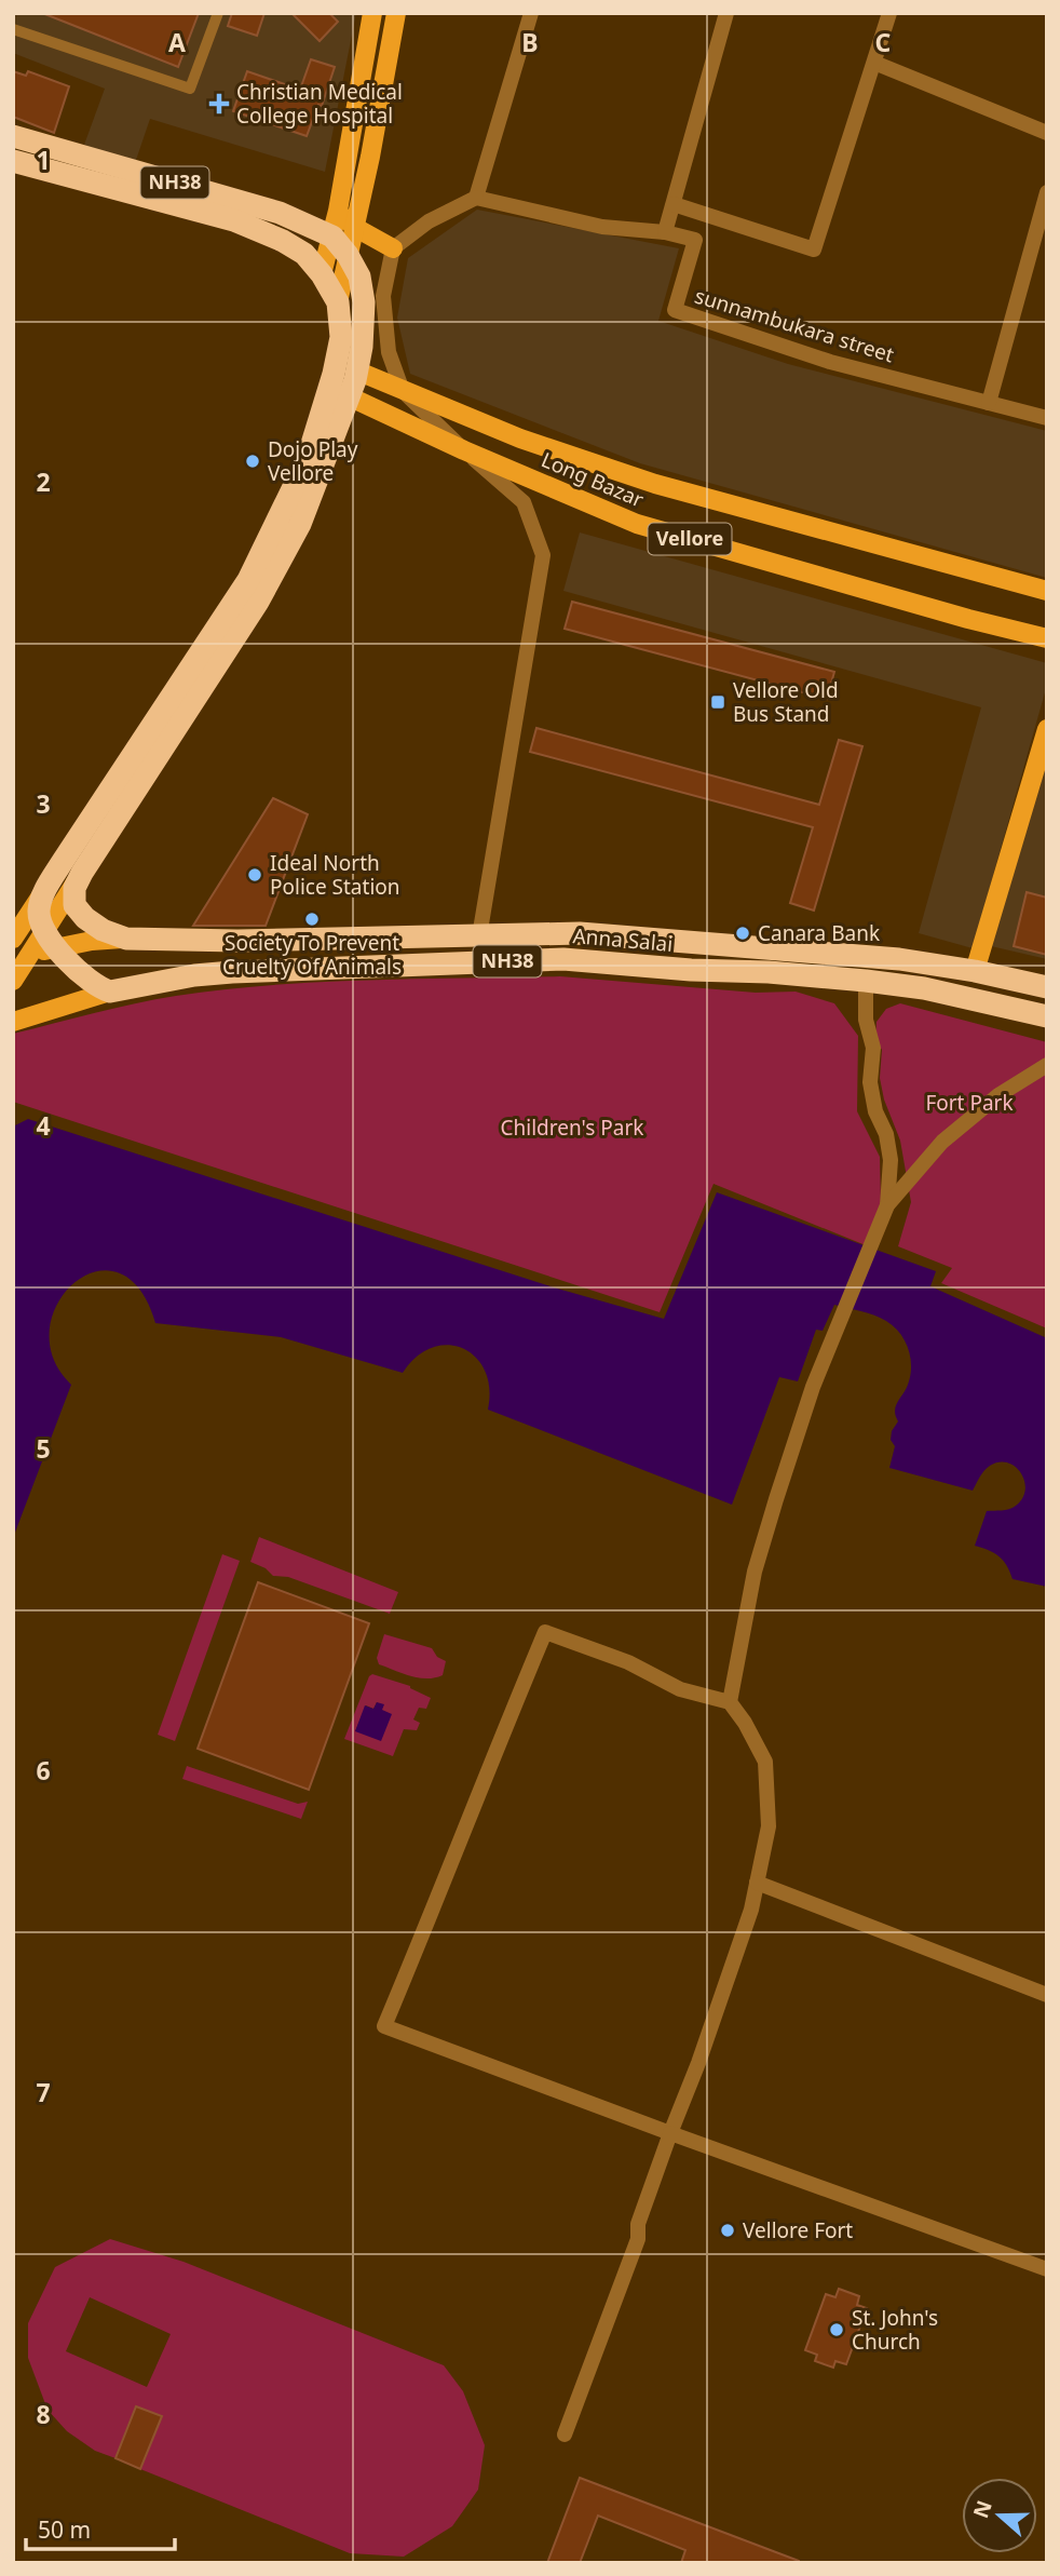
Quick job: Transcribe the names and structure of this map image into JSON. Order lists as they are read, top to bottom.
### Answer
{
  "streets": {
    "highway": ["NH38", "Anna Salai"],
    "main road": ["Long Bazar", "Vellore"],
    "street": ["sunnambukara street"]
  },
  "crossings": [
    ["NH38", "Long Bazar"],
    ["NH38", "Anna Salai"]
  ],
  "parks": ["Fort Park", "Children's Park"],
  "places": {
    "health": ["Christian Medical College Hospital"],
    "other": [
      "Dojo Play Vellore",
      "Ideal North Police Station",
      "Society To Prevent Cruelty Of Animals",
      "Canara Bank",
      "Vellore Fort",
      "St. John's Church"
    ],
    "transit": ["Vellore Old Bus Stand"]
  },
  "scale_bar": "50 m",
  "north": "left",
  "grid": {
    "columns": ["A", "B", "C"],
    "rows": [
      "1",
      "2",
      "3",
      "4",
      "5",
      "6",
      "7",
      "8"
    ]
  }
}
